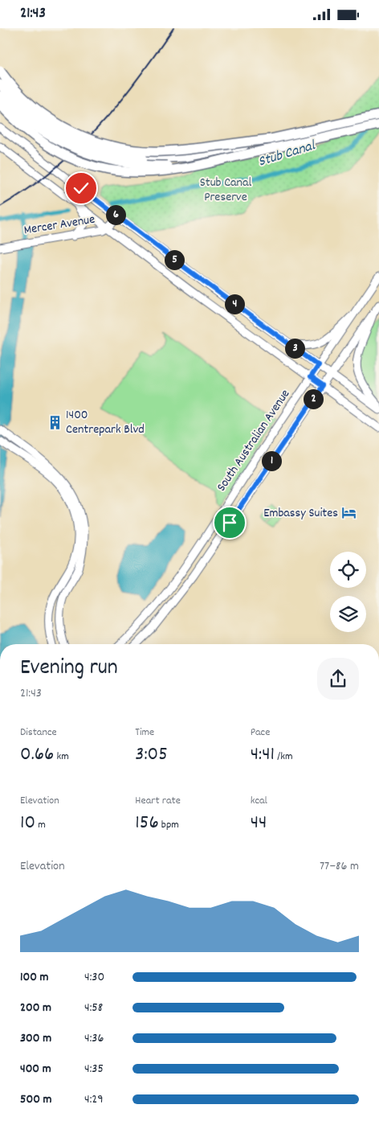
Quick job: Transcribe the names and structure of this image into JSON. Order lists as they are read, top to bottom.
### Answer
{
  "streets": {
    "main road": ["Mercer Avenue", "South Australian Avenue"]
  },
  "water": ["Stub Canal"],
  "parks": ["Stub Canal Preserve"],
  "places": {
    "building": ["1400 Centrepark Blvd"],
    "hotel": ["Embassy Suites"]
  },
  "page": {
    "status": "21:43",
    "pins": [
      "6",
      "5",
      "4",
      "3",
      "2",
      "1"
    ],
    "heading": ["Evening run", "21:43"],
    "stats": [
      ["Distance", "0.66 km"],
      ["Time", "3:05"],
      ["Pace", "4:41 /km"],
      ["Elevation", "10 m"],
      ["Heart rate", "156 bpm"],
      ["kcal", "44"]
    ],
    "chart": ["Elevation", "77–86 m"],
    "list": [
      {
        "name": "100 m",
        "note": "4:30"
      },
      {
        "name": "200 m",
        "note": "4:58"
      },
      {
        "name": "300 m",
        "note": "4:36"
      },
      {
        "name": "400 m",
        "note": "4:35"
      },
      {
        "name": "500 m",
        "note": "4:29"
      }
    ]
  }
}
